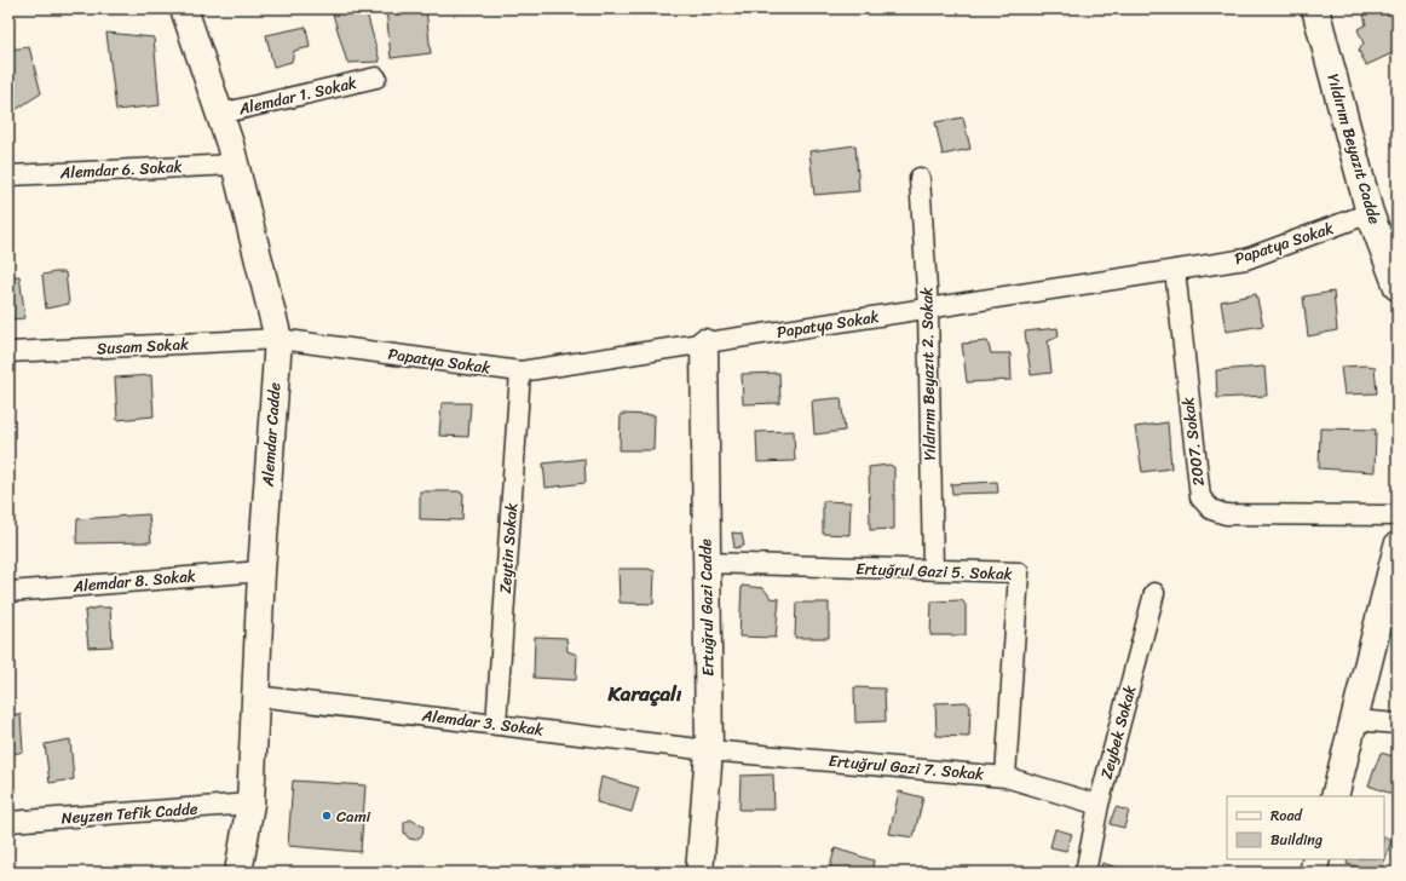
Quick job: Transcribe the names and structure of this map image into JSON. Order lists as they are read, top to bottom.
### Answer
{
  "streets": {
    "street": [
      "Alemdar 1. Sokak",
      "Yıldırım Beyazıt Cadde",
      "Alemdar 6. Sokak",
      "Papatya Sokak",
      "Susam Sokak",
      "Yıldırım Beyazıt 2. Sokak",
      "Alemdar Cadde",
      "2007. Sokak",
      "Zeytin Sokak",
      "Ertuğrul Gazi 5. Sokak",
      "Alemdar 8. Sokak",
      "Ertuğrul Gazi Cadde",
      "Alemdar 3. Sokak",
      "Zeybek Sokak",
      "Ertuğrul Gazi 7. Sokak",
      "Neyzen Tefik Cadde"
    ]
  },
  "crossings": [
    ["Alemdar 1. Sokak", "Alemdar Cadde"],
    ["Yıldırım Beyazıt Cadde", "Papatya Sokak"],
    ["Alemdar 6. Sokak", "Alemdar Cadde"],
    ["Papatya Sokak", "Susam Sokak"],
    ["Papatya Sokak", "Yıldırım Beyazıt 2. Sokak"],
    ["Papatya Sokak", "Alemdar Cadde"],
    ["Papatya Sokak", "2007. Sokak"],
    ["Papatya Sokak", "Zeytin Sokak"],
    ["Papatya Sokak", "Ertuğrul Gazi Cadde"],
    ["Susam Sokak", "Alemdar Cadde"],
    ["Yıldırım Beyazıt 2. Sokak", "Ertuğrul Gazi 5. Sokak"],
    ["Alemdar Cadde", "Alemdar 8. Sokak"],
    ["Alemdar Cadde", "Alemdar 3. Sokak"],
    ["Alemdar Cadde", "Neyzen Tefik Cadde"],
    ["Zeytin Sokak", "Alemdar 3. Sokak"],
    ["Ertuğrul Gazi 5. Sokak", "Ertuğrul Gazi Cadde"],
    ["Ertuğrul Gazi 5. Sokak", "Ertuğrul Gazi 7. Sokak"],
    ["Ertuğrul Gazi Cadde", "Alemdar 3. Sokak"],
    ["Ertuğrul Gazi Cadde", "Ertuğrul Gazi 7. Sokak"],
    ["Alemdar 3. Sokak", "Ertuğrul Gazi 7. Sokak"],
    ["Zeybek Sokak", "Ertuğrul Gazi 7. Sokak"]
  ],
  "districts": ["Karaçalı"],
  "places": ["Cami"],
  "legend": ["Road", "Building"]
}
